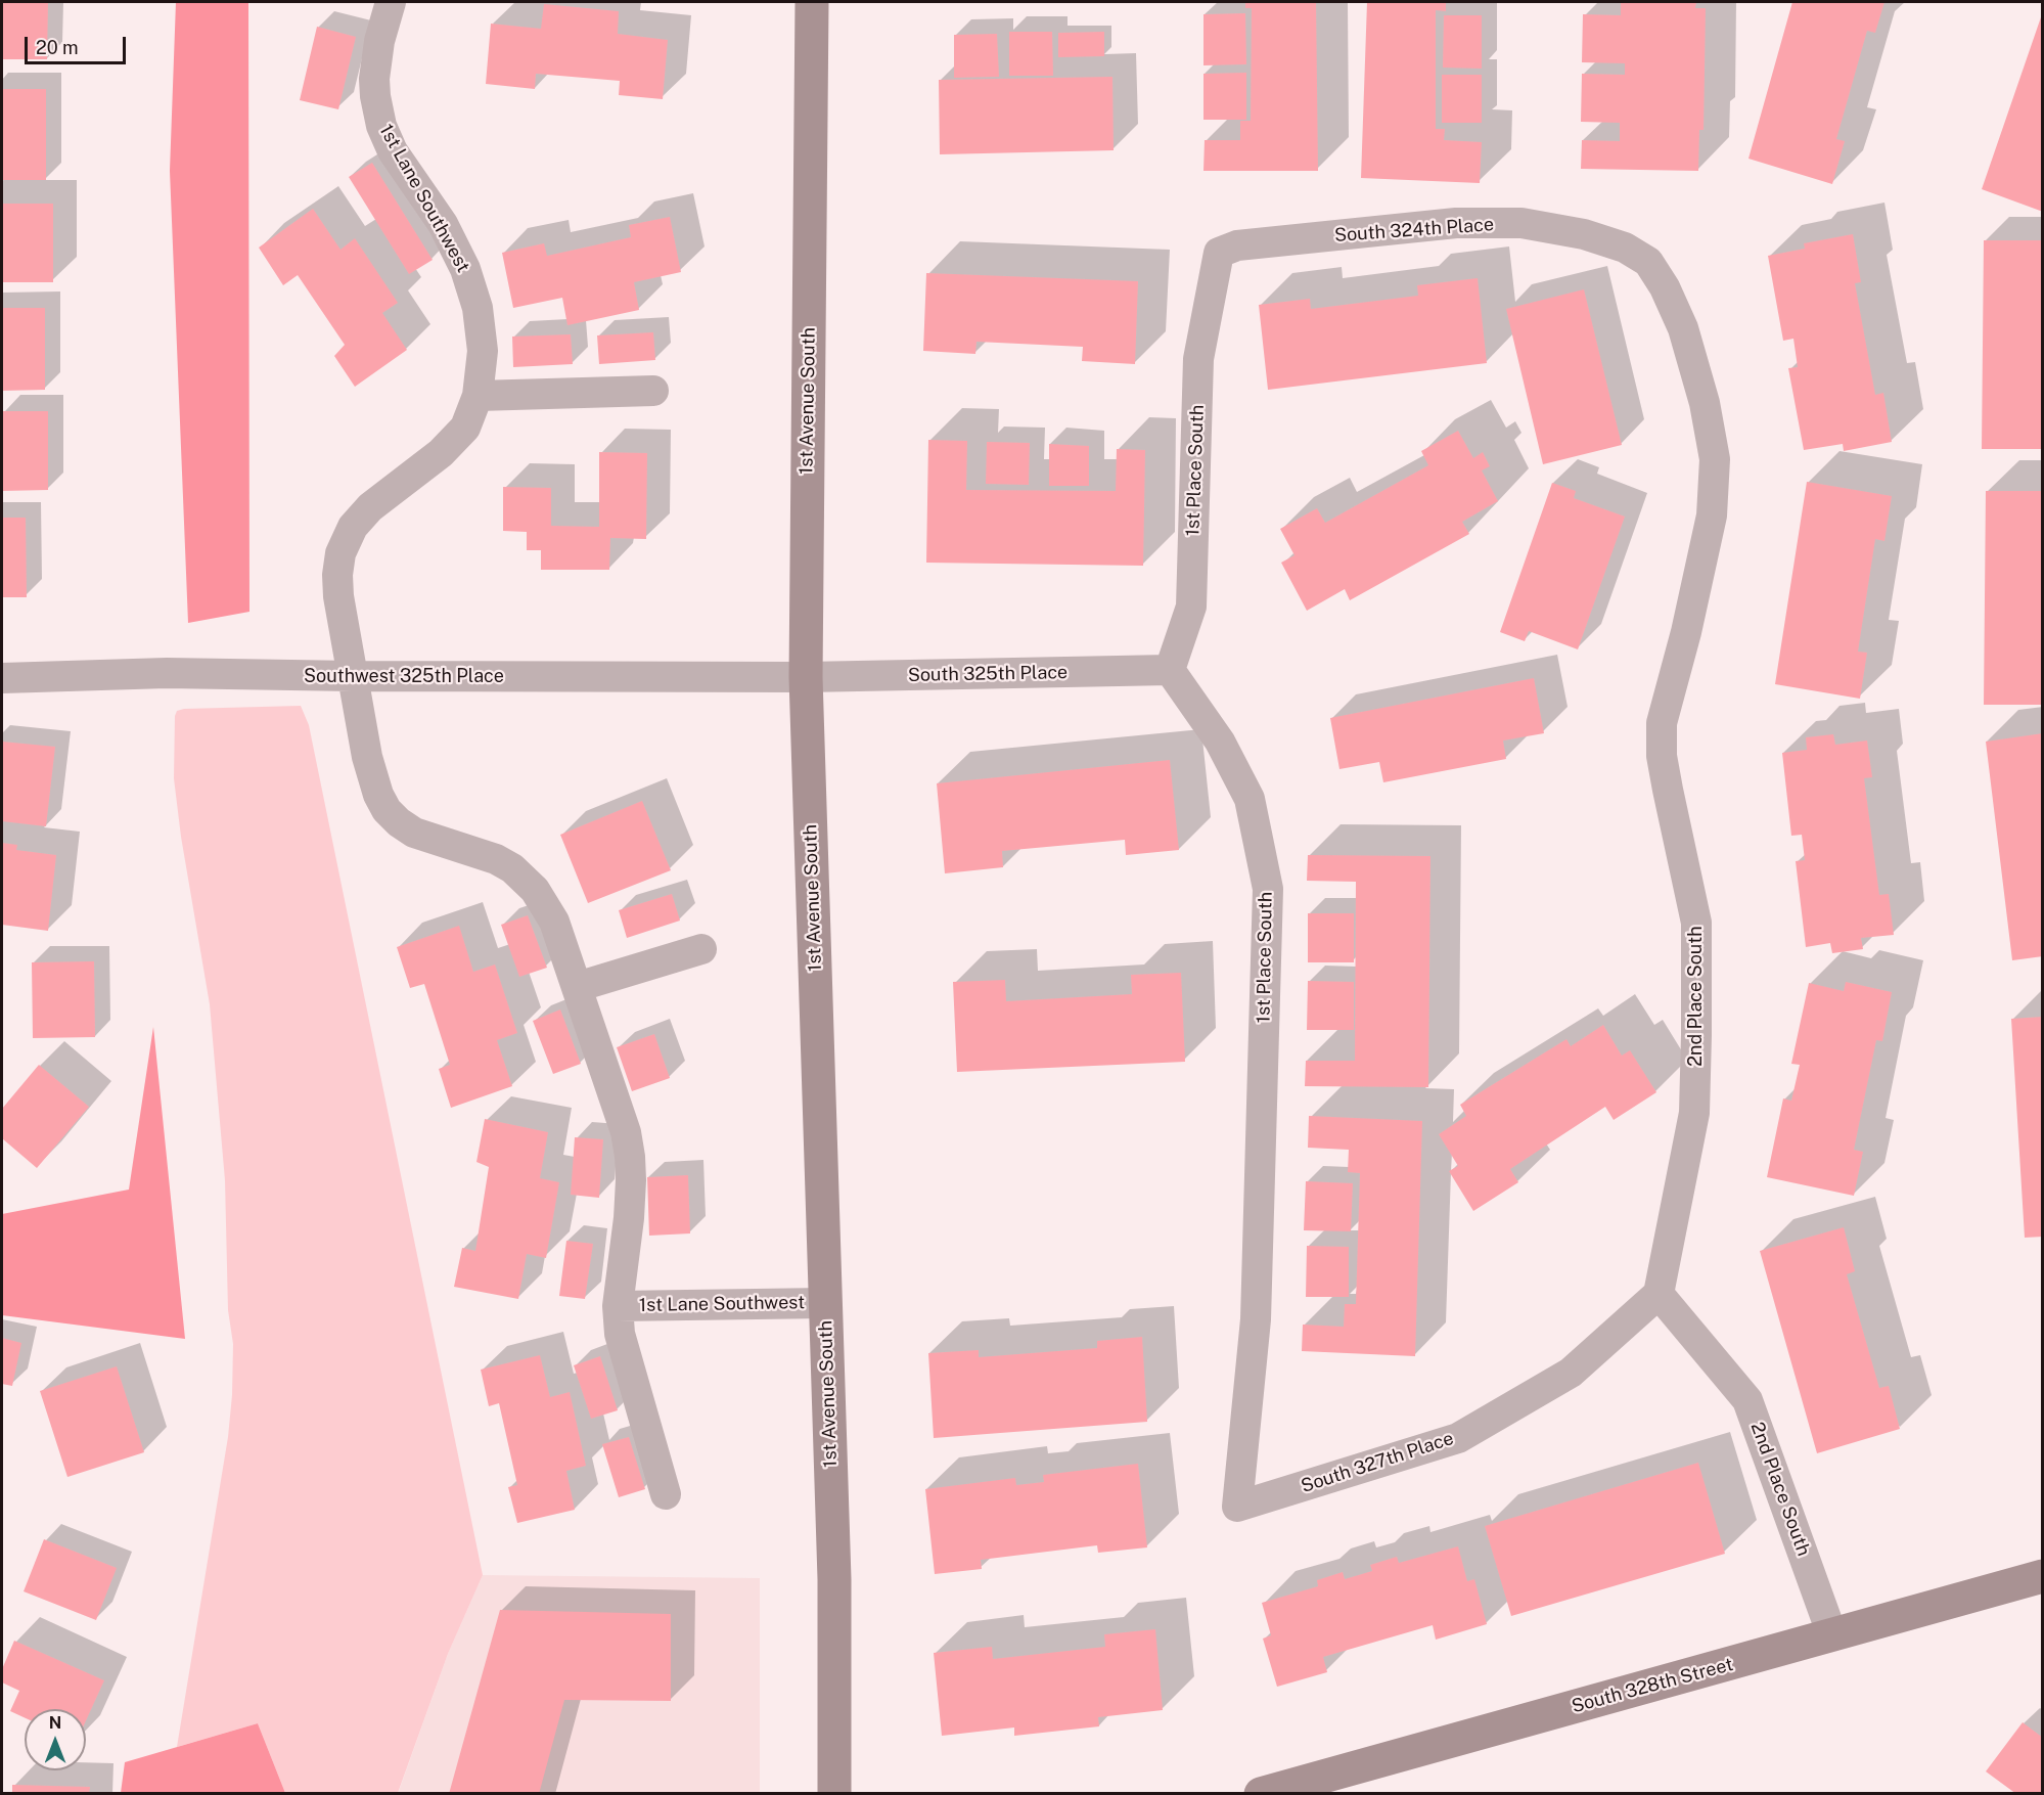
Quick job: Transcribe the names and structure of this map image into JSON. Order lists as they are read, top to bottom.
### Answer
{
  "streets": {
    "main road": ["1st Avenue South", "South 328th Street"],
    "street": [
      "1st Lane Southwest",
      "South 324th Place",
      "1st Place South",
      "South 325th Place",
      "Southwest 325th Place",
      "2nd Place South",
      "South 327th Place"
    ]
  },
  "crossings": [
    ["1st Lane Southwest", "1st Avenue South"],
    ["1st Lane Southwest", "Southwest 325th Place"],
    ["South 324th Place", "1st Place South"],
    ["South 324th Place", "2nd Place South"],
    ["1st Avenue South", "South 325th Place"],
    ["1st Avenue South", "Southwest 325th Place"],
    ["1st Place South", "South 325th Place"],
    ["1st Place South", "South 327th Place"],
    ["South 325th Place", "Southwest 325th Place"],
    ["2nd Place South", "South 327th Place"],
    ["2nd Place South", "South 328th Street"]
  ],
  "scale_bar": "20 m",
  "north": "top"
}
